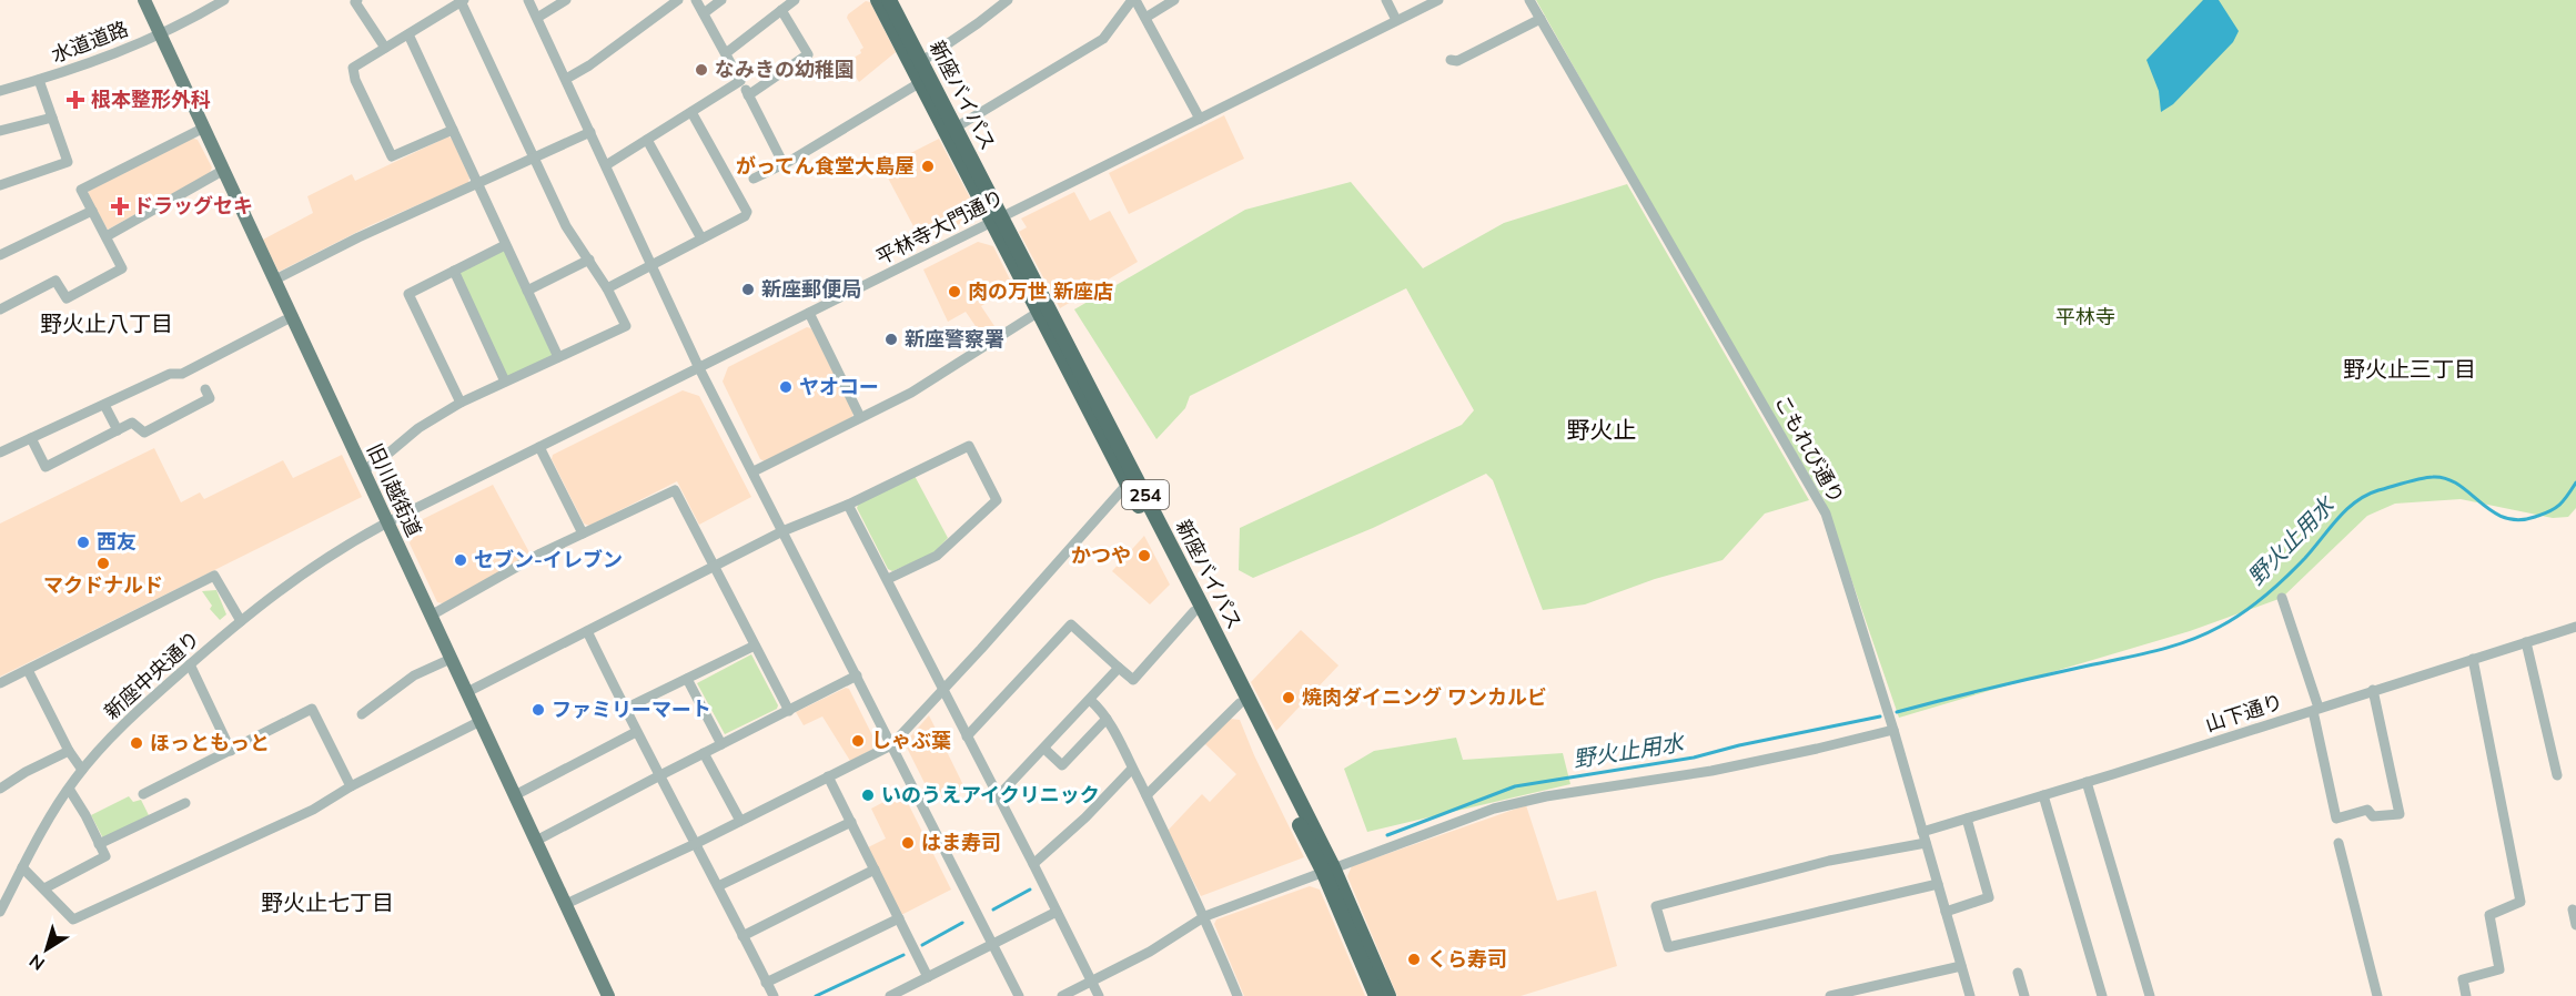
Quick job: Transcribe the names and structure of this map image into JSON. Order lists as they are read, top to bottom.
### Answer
{
  "streets": {
    "highway": ["新座バイパス", "254"],
    "main road": ["旧川越街道"],
    "street": [
      "水道道路",
      "平林寺大門通り",
      "こもれび通り",
      "新座中央通り",
      "山下通り"
    ]
  },
  "crossings": [
    ["水道道路", "旧川越街道"],
    ["新座バイパス", "平林寺大門通り"],
    ["平林寺大門通り", "旧川越街道"],
    ["平林寺大門通り", "新座中央通り"],
    ["こもれび通り", "山下通り"],
    ["旧川越街道", "新座中央通り"]
  ],
  "districts": [
    "野火止八丁目",
    "野火止三丁目",
    "野火止",
    "野火止七丁目"
  ],
  "water": ["野火止用水"],
  "parks": ["平林寺"],
  "places": {
    "other": [
      "なみきの幼稚園",
      "がってん食堂大島屋",
      "新座郵便局",
      "肉の万世 新座店",
      "新座警察署",
      "ヤオコー",
      "西友",
      "かつや",
      "セブン-イレブン",
      "マクドナルド",
      "焼肉ダイニング ワンカルビ",
      "ファミリーマート",
      "しゃぶ葉",
      "ほっともっと",
      "いのうえアイクリニック",
      "はま寿司",
      "くら寿司"
    ],
    "health": ["根本整形外科", "ドラッグセキ"]
  },
  "north": "bottom left"
}
